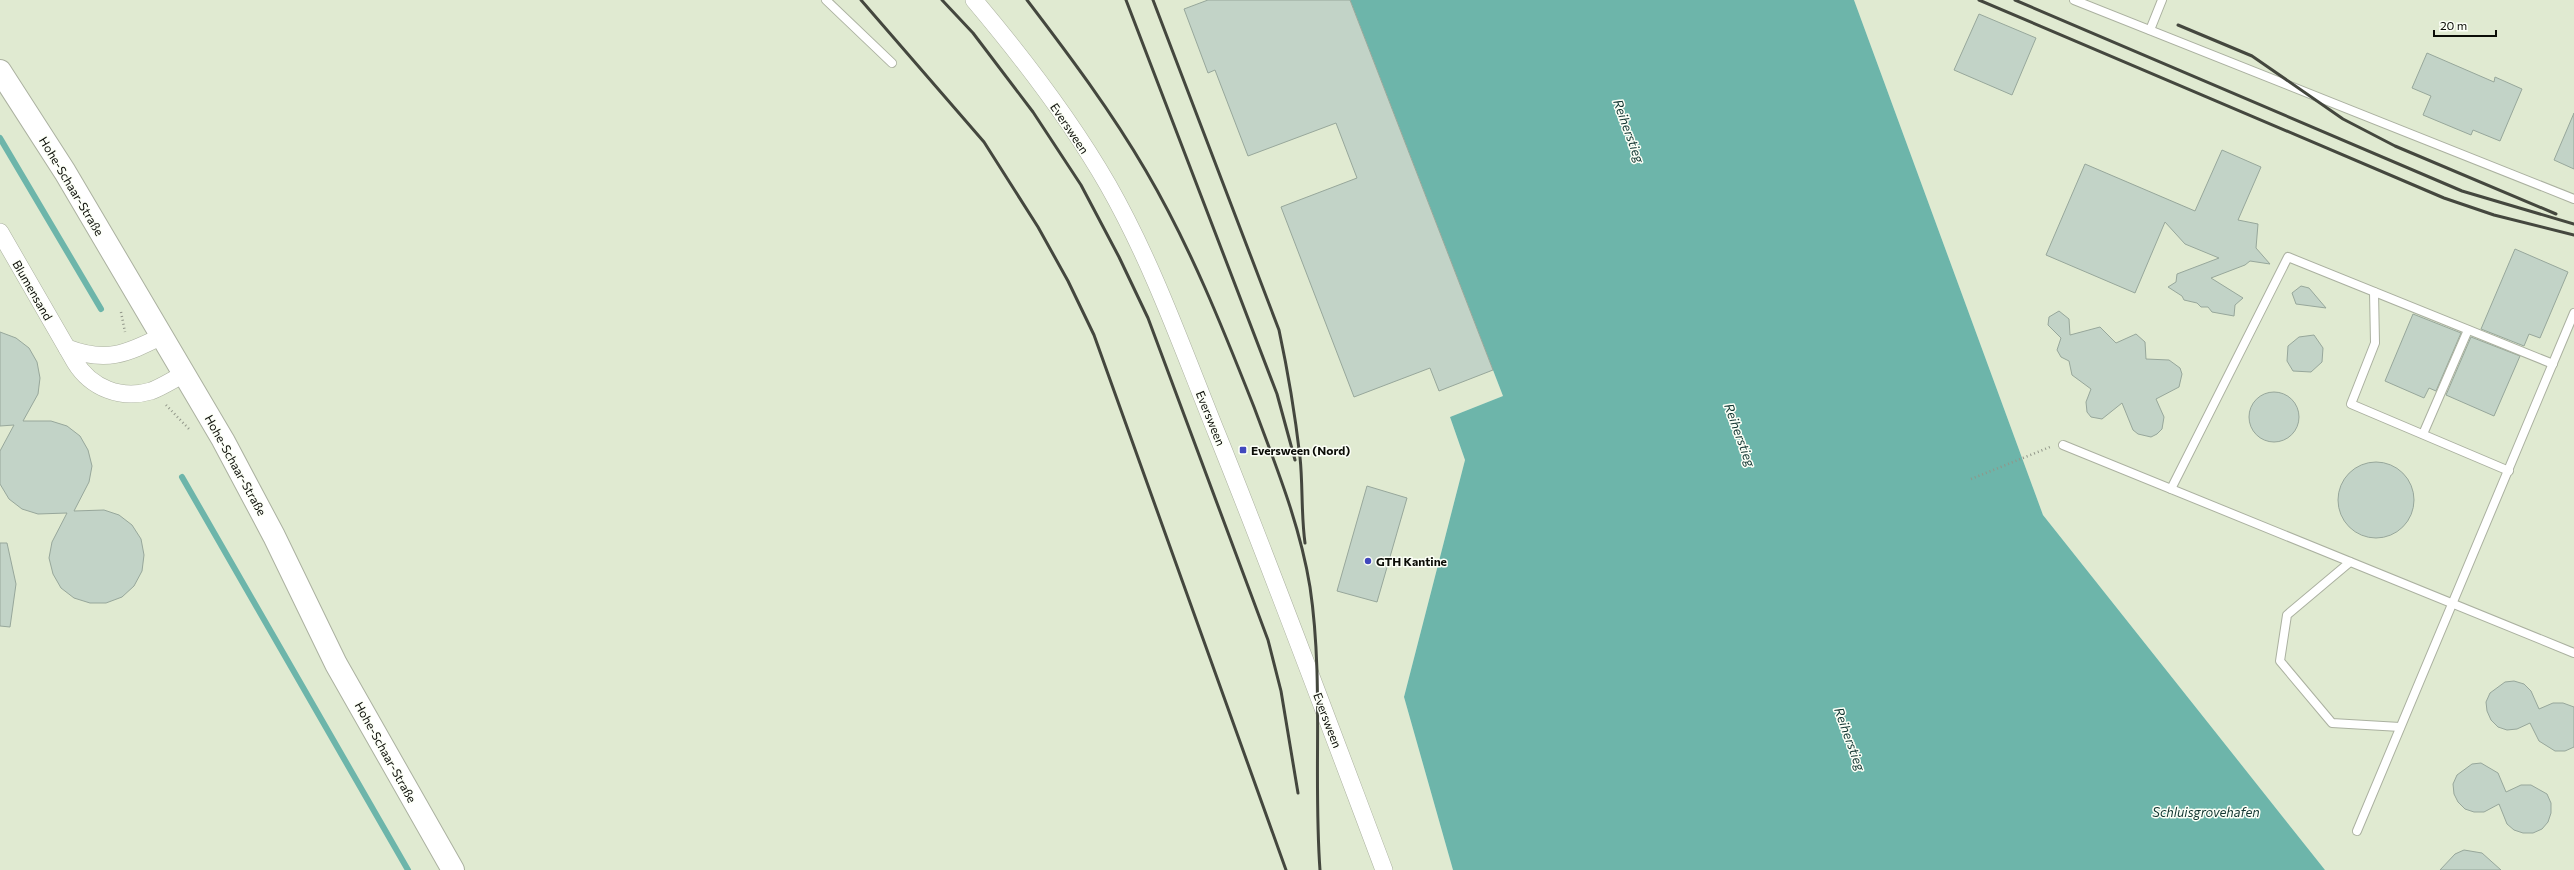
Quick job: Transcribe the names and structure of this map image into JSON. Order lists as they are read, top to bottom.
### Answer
{
  "streets": {
    "main road": ["Hohe-Schaar-Straße"],
    "street": ["Eversween", "Blumensand"]
  },
  "crossings": [
    ["Hohe-Schaar-Straße", "Blumensand"]
  ],
  "water": ["Reiherstieg", "Schluisgrovehafen"],
  "places": {
    "transit": ["Eversween (Nord)"],
    "other": ["GTH Kantine"]
  },
  "scale_bar": "20 m"
}
